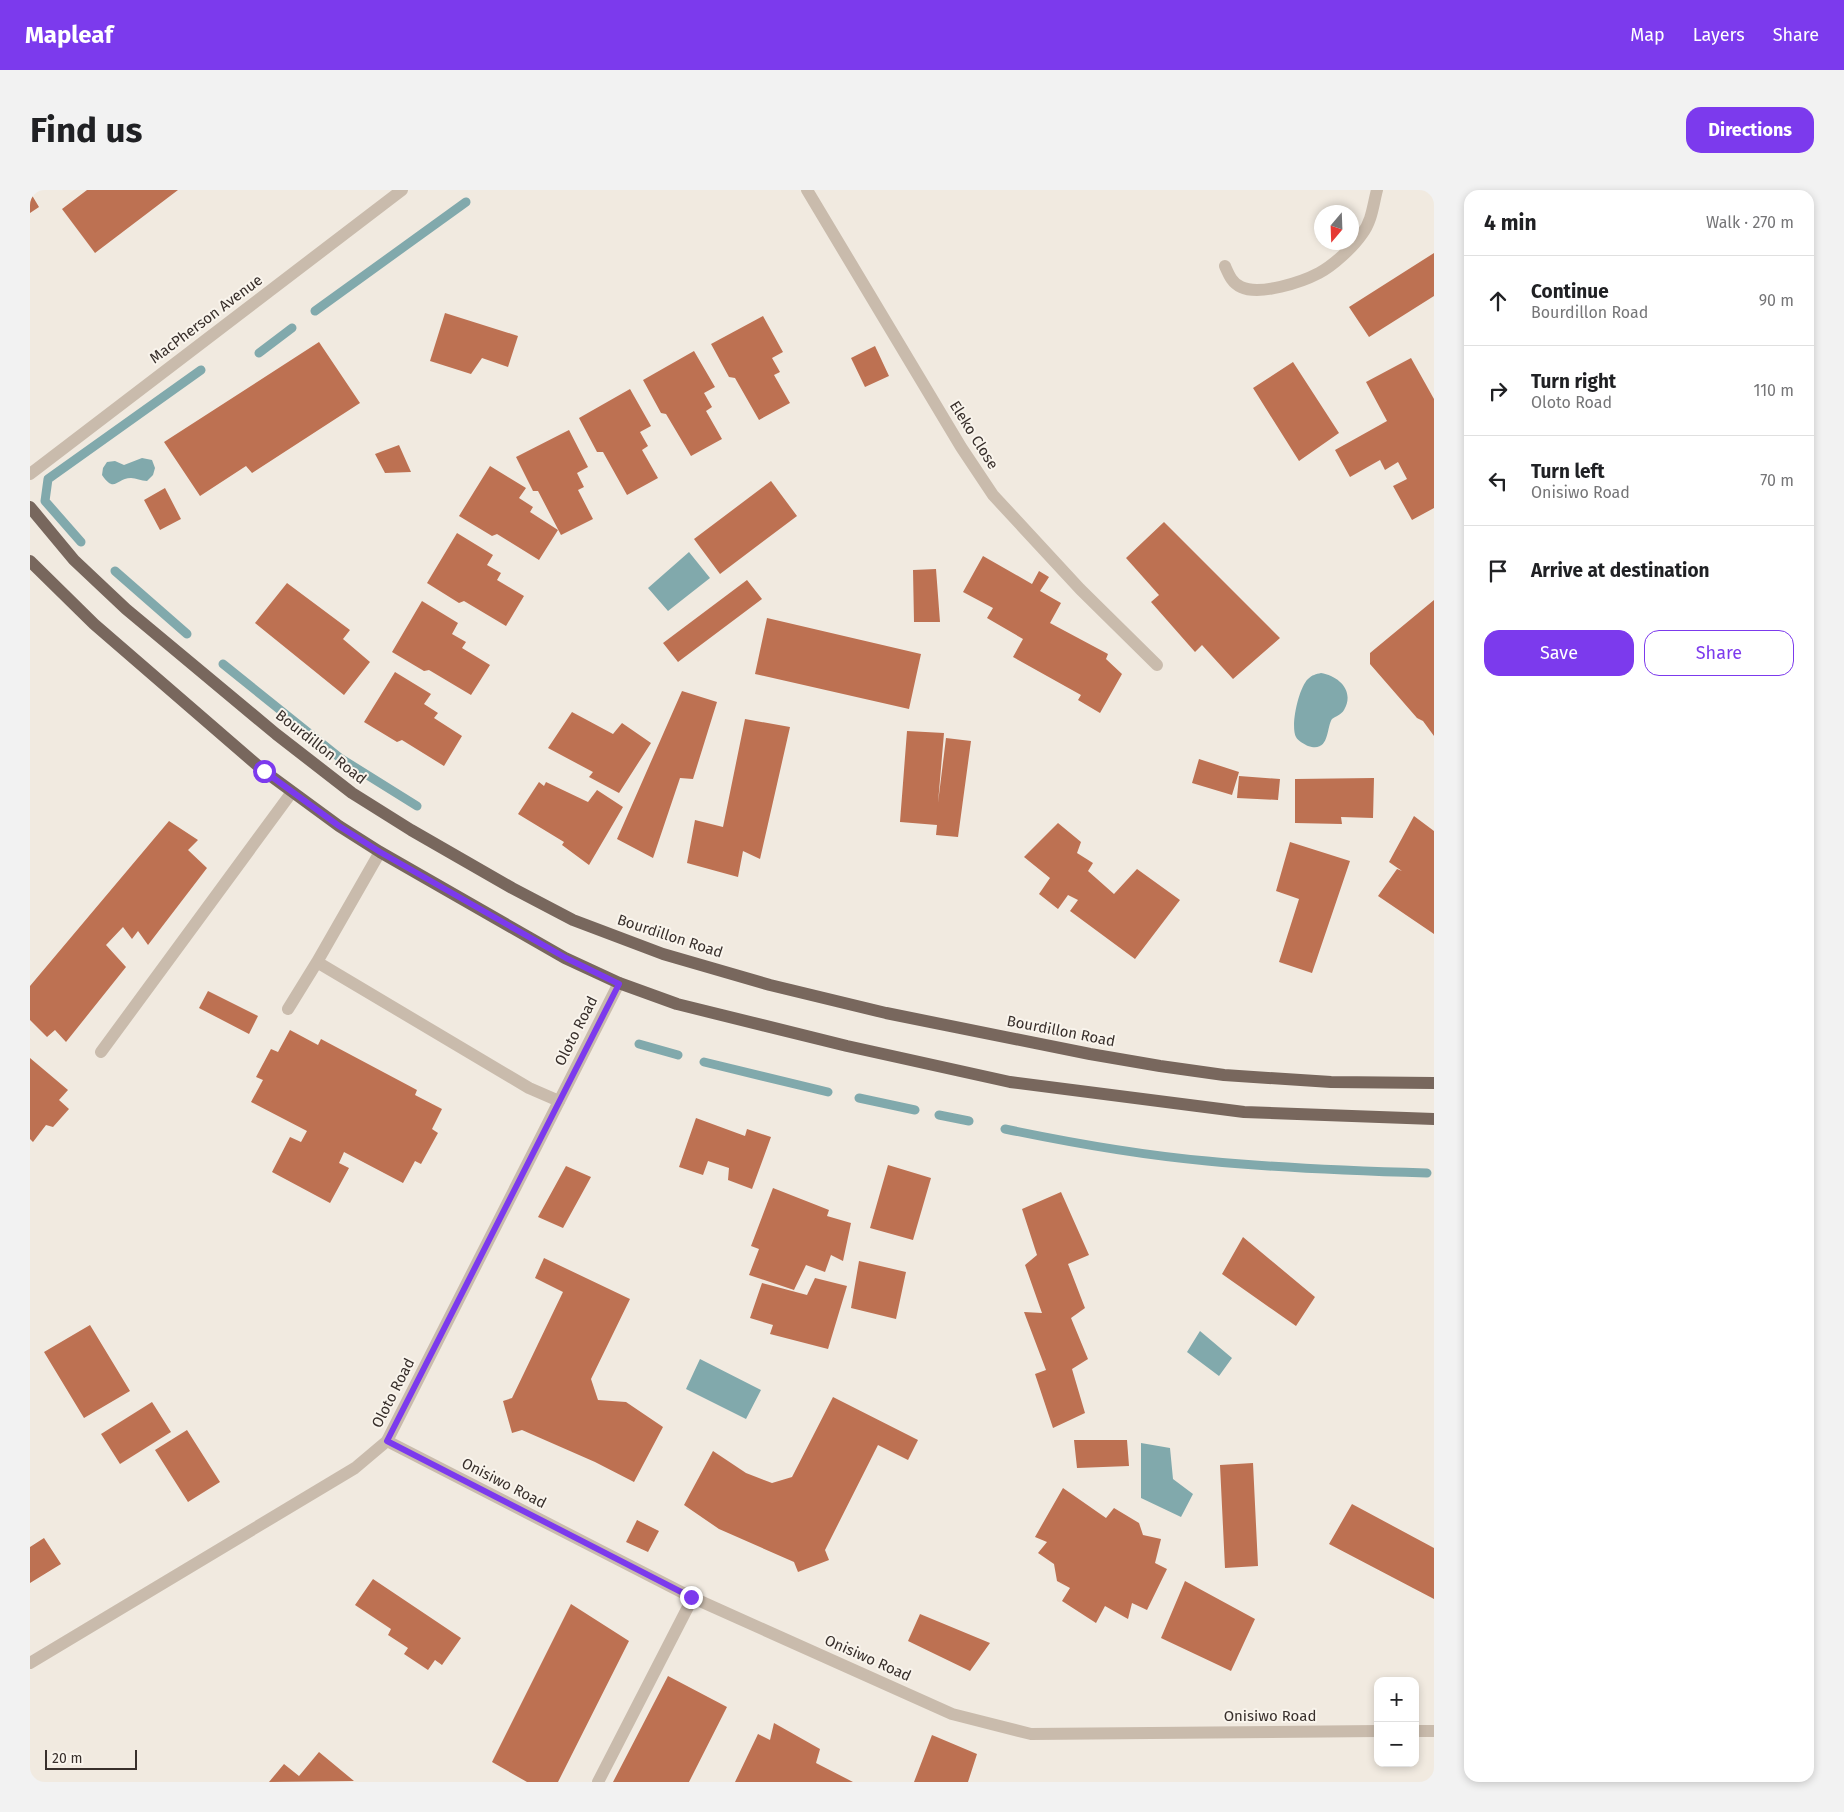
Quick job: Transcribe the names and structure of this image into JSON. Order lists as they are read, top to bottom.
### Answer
{
  "streets": {
    "main road": ["Bourdillon Road"],
    "street": [
      "MacPherson Avenue",
      "Eleko Close",
      "Oloto Road",
      "Onisiwo Road"
    ]
  },
  "crossings": [
    ["Oloto Road", "Onisiwo Road"]
  ],
  "scale_bar": "20 m",
  "north": "bottom",
  "page": {
    "header": "Mapleaf",
    "nav": ["Map", "Layers", "Share"],
    "buttons": [
      "Directions",
      ["Save", "Share"]
    ],
    "title": "Find us",
    "heading": ["4 min", "Walk · 270 m"],
    "list": [
      ["Continue", "Bourdillon Road", "90 m"],
      ["Turn right", "Oloto Road", "110 m"],
      ["Turn left", "Onisiwo Road", "70 m"],
      "Arrive at destination"
    ],
    "map_buttons": ["+", "−"],
    "scale": "20 m"
  }
}
